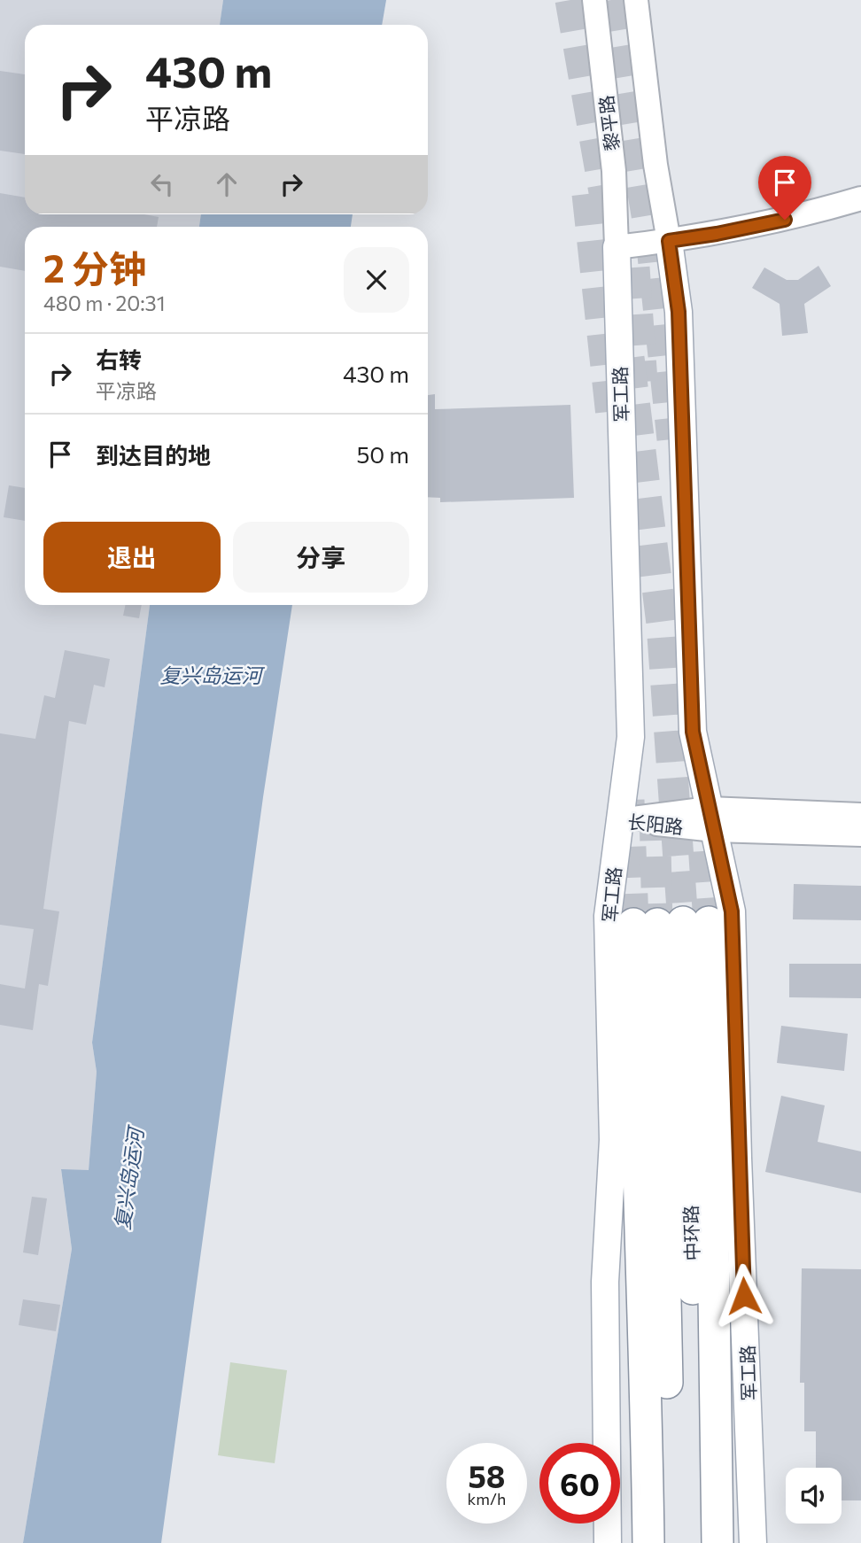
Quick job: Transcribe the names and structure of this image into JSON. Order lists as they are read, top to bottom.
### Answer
{
  "streets": {
    "highway": ["中环路"],
    "main road": ["黎平路", "军工路", "长阳路"]
  },
  "crossings": [
    ["黎平路", "军工路"],
    ["军工路", "长阳路"]
  ],
  "water": ["复兴岛运河"],
  "page": {
    "turn": ["430 m", "平凉路"],
    "heading": ["2 分钟", "480 m · 20:31"],
    "list": [
      {
        "name": "右转",
        "note": "平凉路",
        "value": "430 m"
      },
      {
        "name": "到达目的地",
        "value": "50 m"
      }
    ],
    "buttons": ["退出", "分享"],
    "speed": "58 km/h",
    "limit": "60"
  }
}
